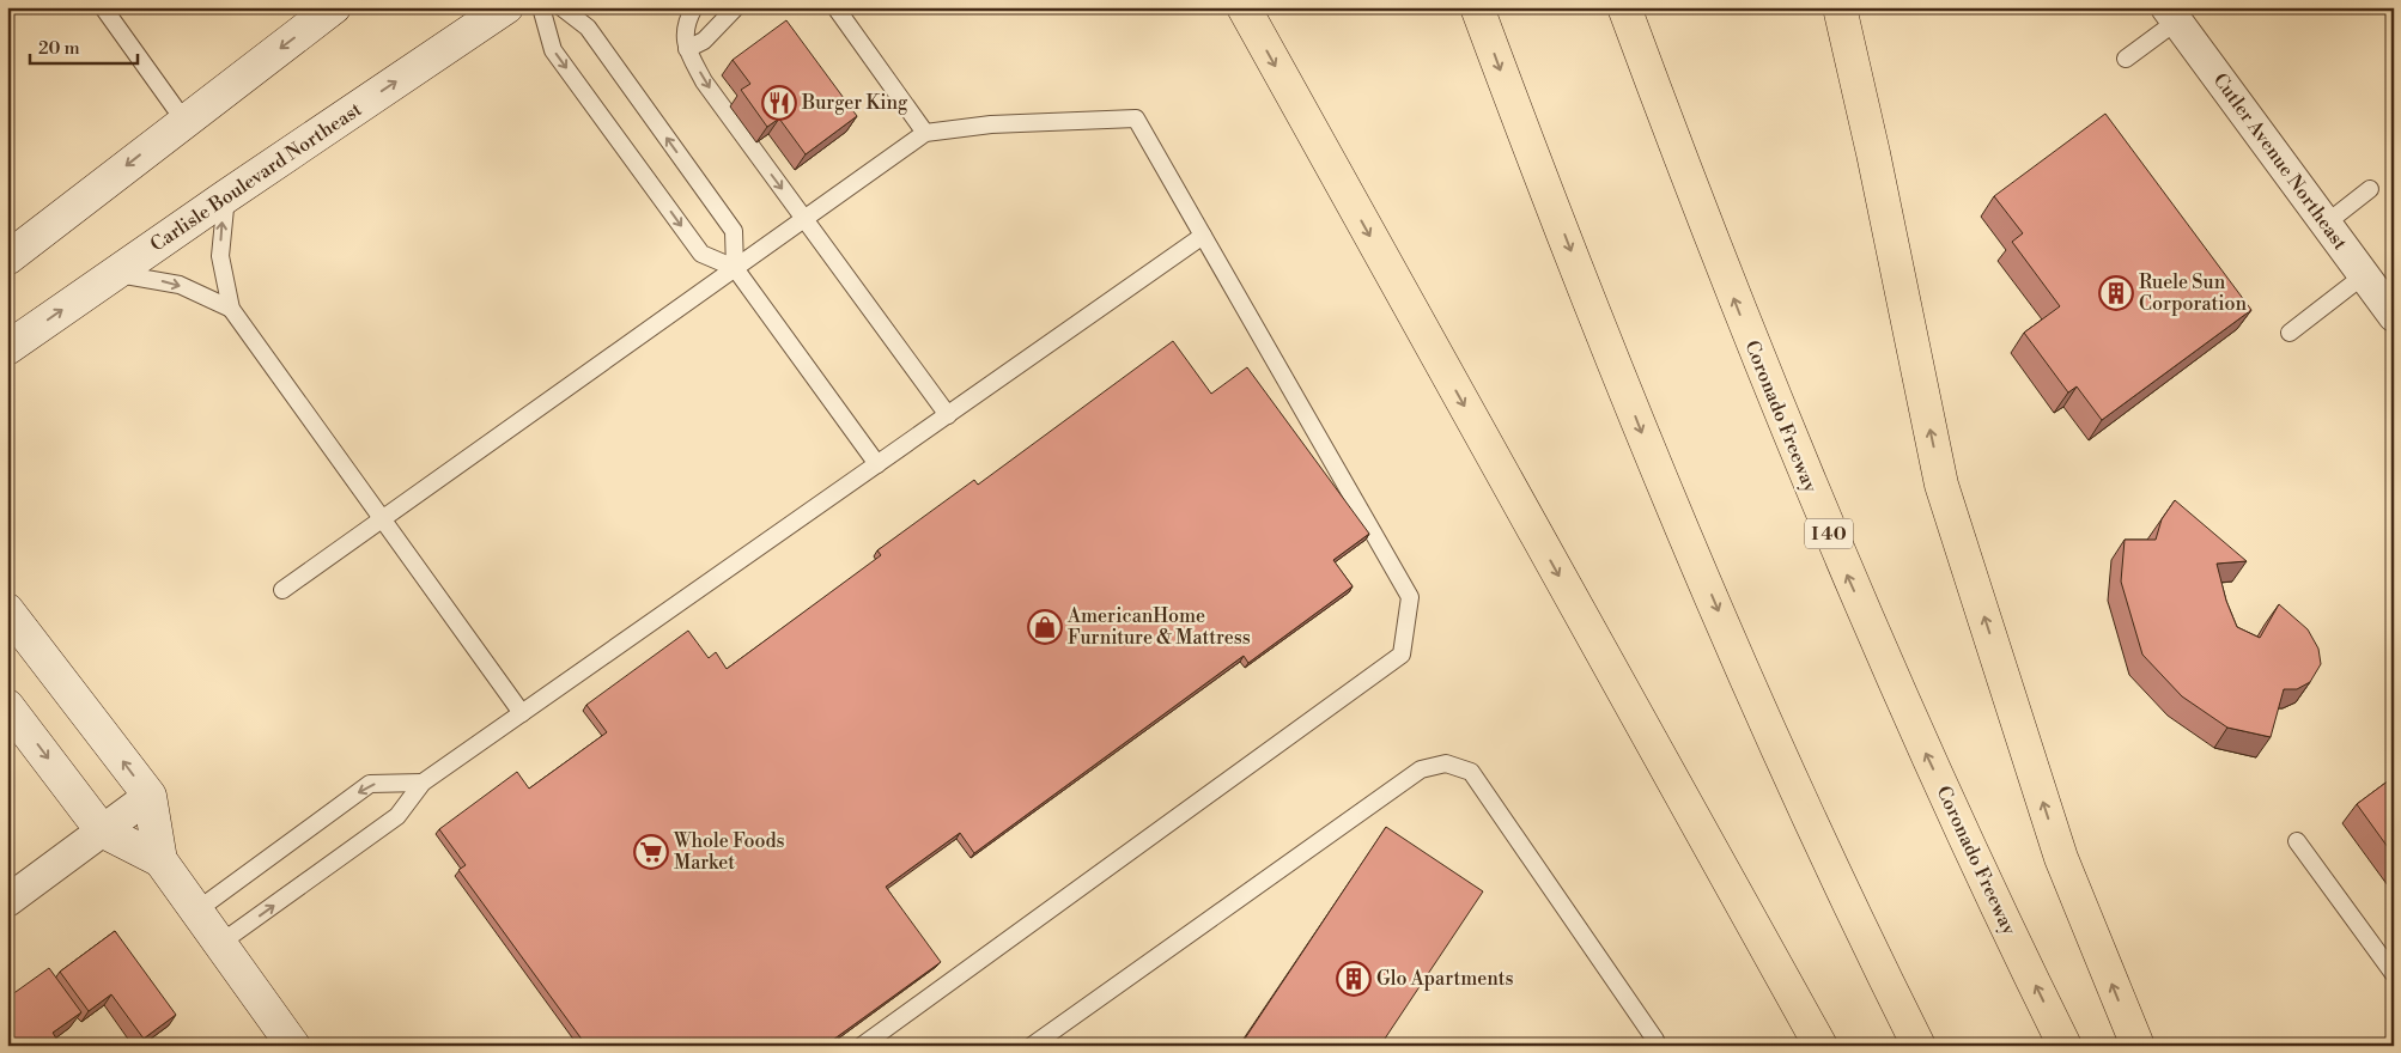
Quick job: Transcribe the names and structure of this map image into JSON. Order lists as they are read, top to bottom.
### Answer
{
  "streets": {
    "highway": ["Coronado Freeway", "I 40"],
    "main road": ["Carlisle Boulevard Northeast"],
    "street": ["Cutler Avenue Northeast"]
  },
  "places": {
    "restaurant": ["Burger King"],
    "building": ["Ruele Sun Corporation", "Glo Apartments"],
    "shop": ["AmericanHome Furniture & Mattress"],
    "supermarket": ["Whole Foods Market"]
  },
  "scale_bar": "20 m"
}
